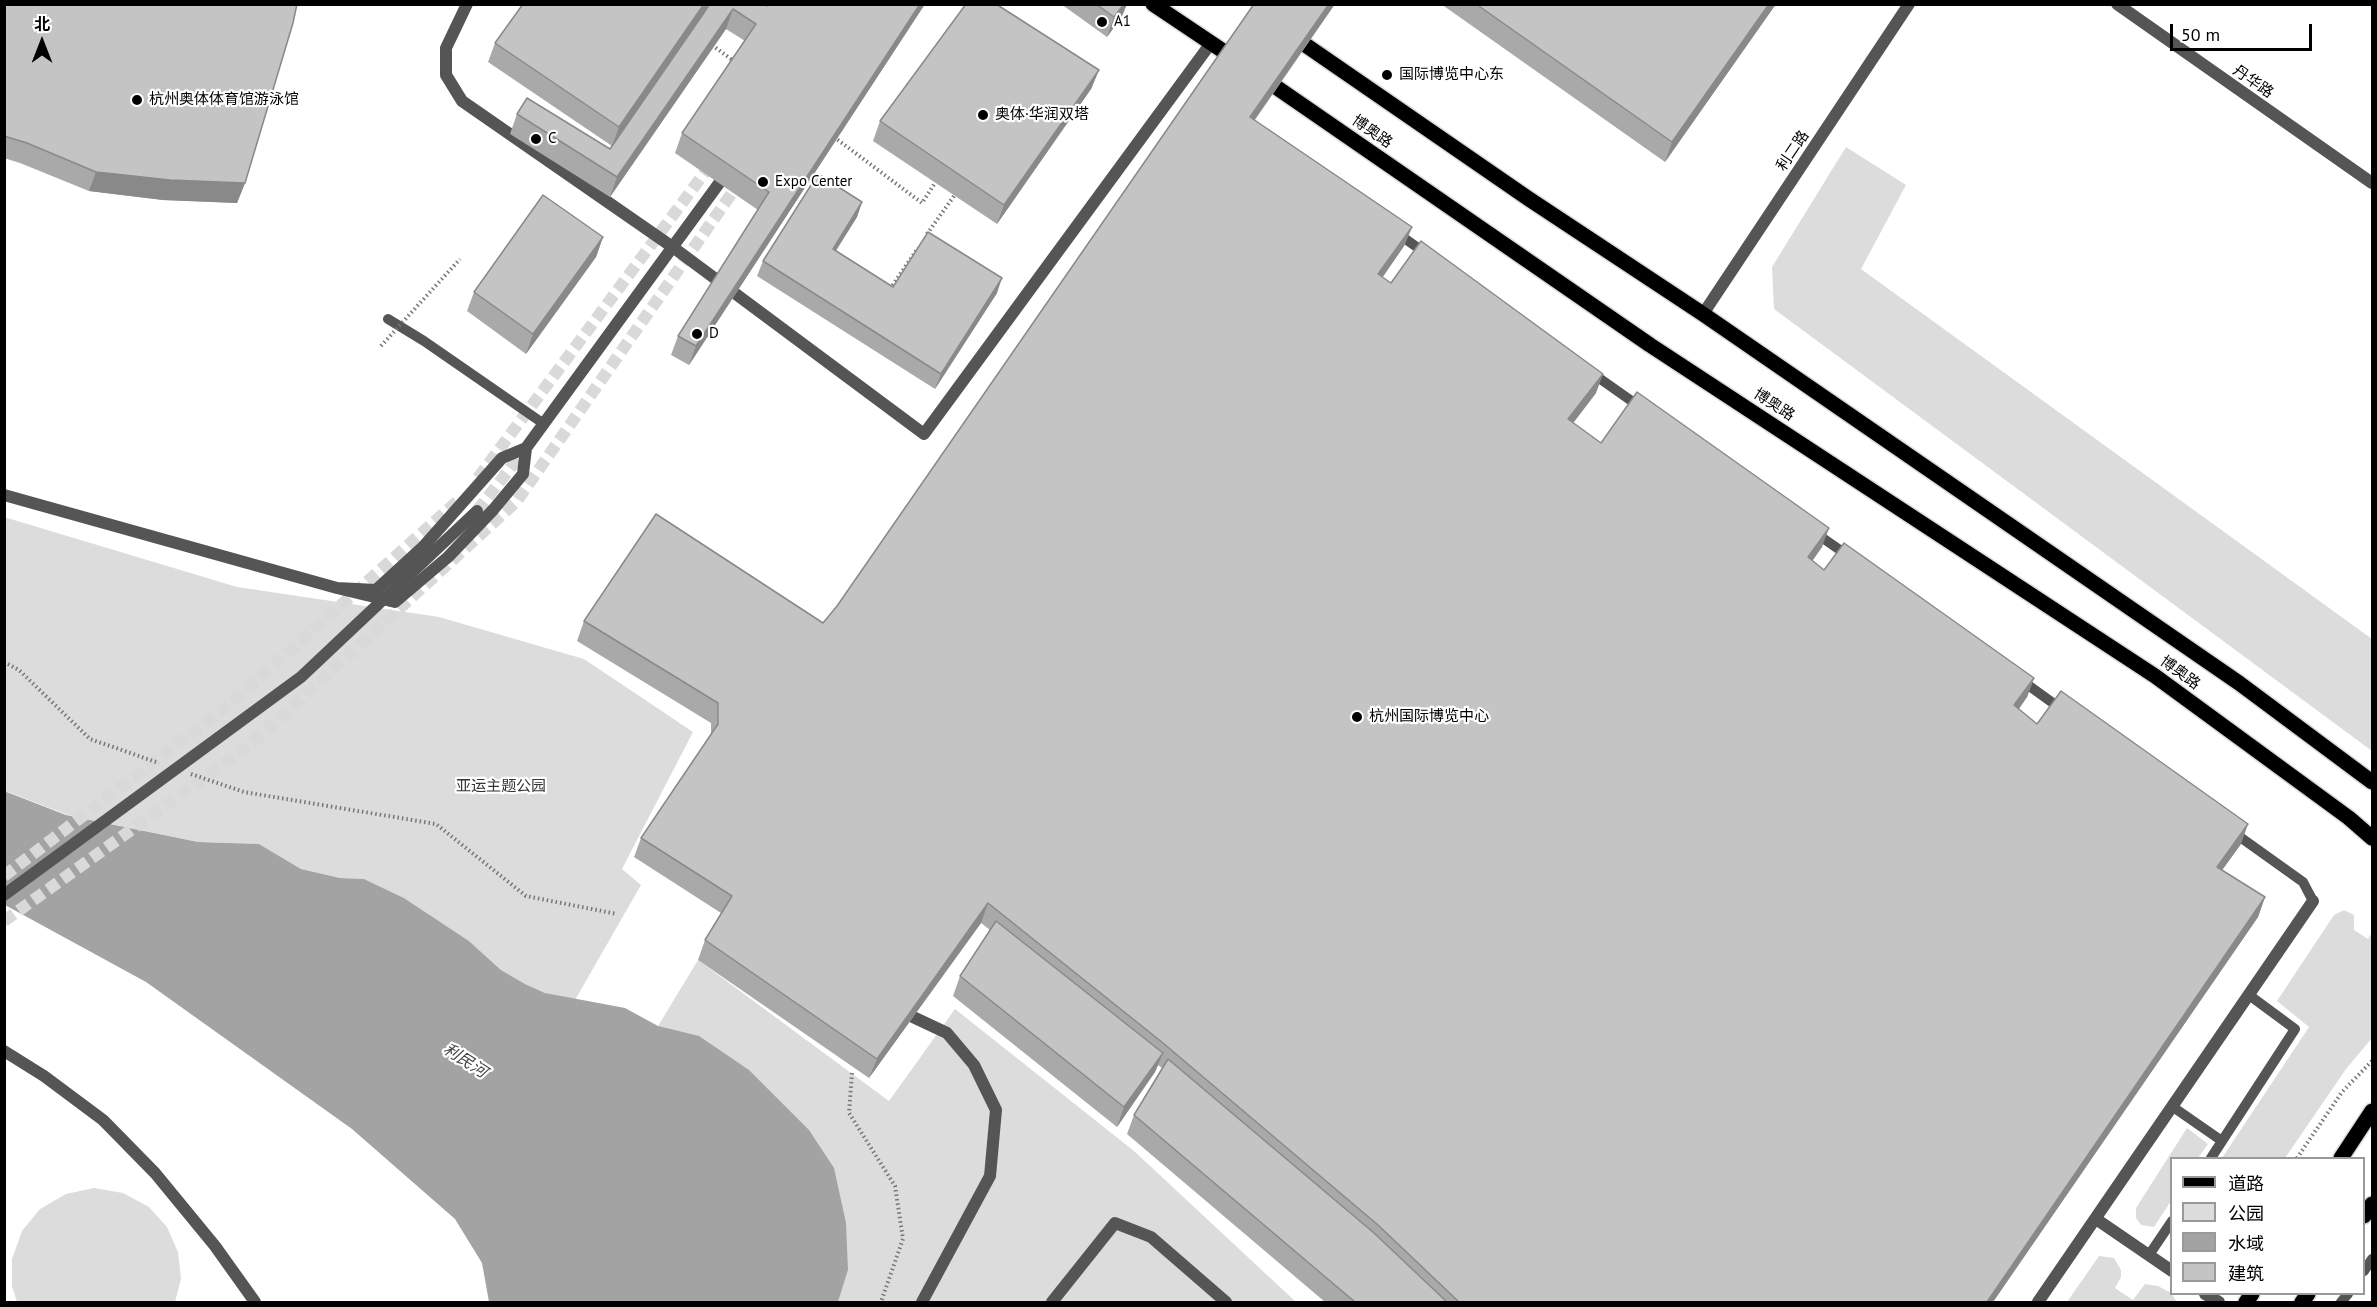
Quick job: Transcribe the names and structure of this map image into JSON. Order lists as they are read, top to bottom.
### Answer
{
  "streets": {
    "main road": ["博奥路"],
    "street": ["丹华路", "利二路"]
  },
  "crossings": [
    ["博奥路", "利二路"]
  ],
  "water": ["利民河"],
  "parks": ["亚运主题公园"],
  "places": [
    "A1",
    "国际博览中心东",
    "杭州奥体体育馆游泳馆",
    "奥体·华润双塔",
    "C",
    "Expo Center",
    "D",
    "杭州国际博览中心"
  ],
  "legend": [
    "道路",
    "公园",
    "水域",
    "建筑"
  ],
  "scale_bar": "50 m",
  "north": "top"
}
